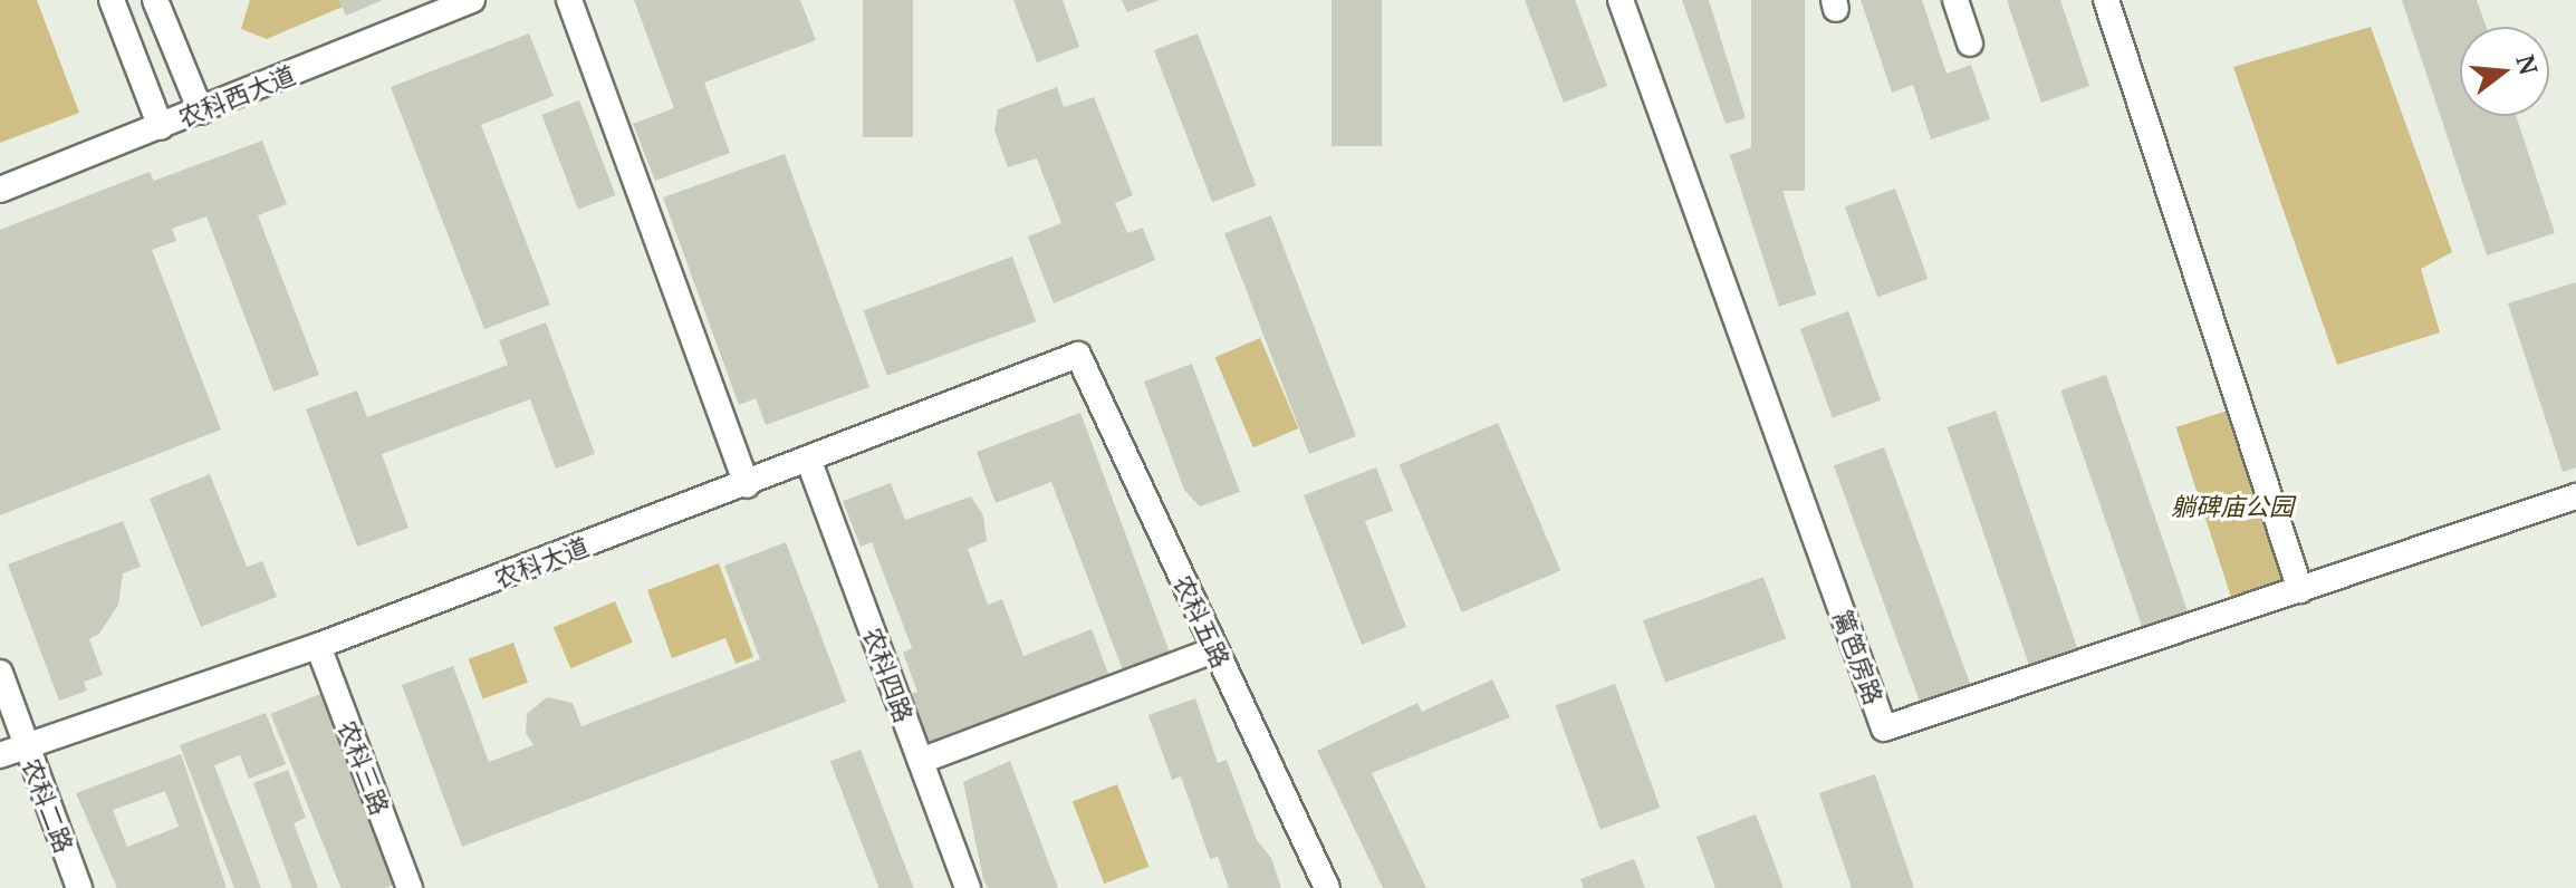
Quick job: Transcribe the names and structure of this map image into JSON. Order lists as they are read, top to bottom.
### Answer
{
  "streets": {
    "street": [
      "农科西大道",
      "农科大道",
      "农科五路",
      "篱笆房路",
      "农科四路",
      "农科三路",
      "农科二路"
    ]
  },
  "crossings": [
    ["农科大道", "农科五路"],
    ["农科大道", "农科四路"],
    ["农科大道", "农科三路"],
    ["农科大道", "农科二路"]
  ],
  "parks": ["躺碑庙公园"],
  "north": "right"
}
